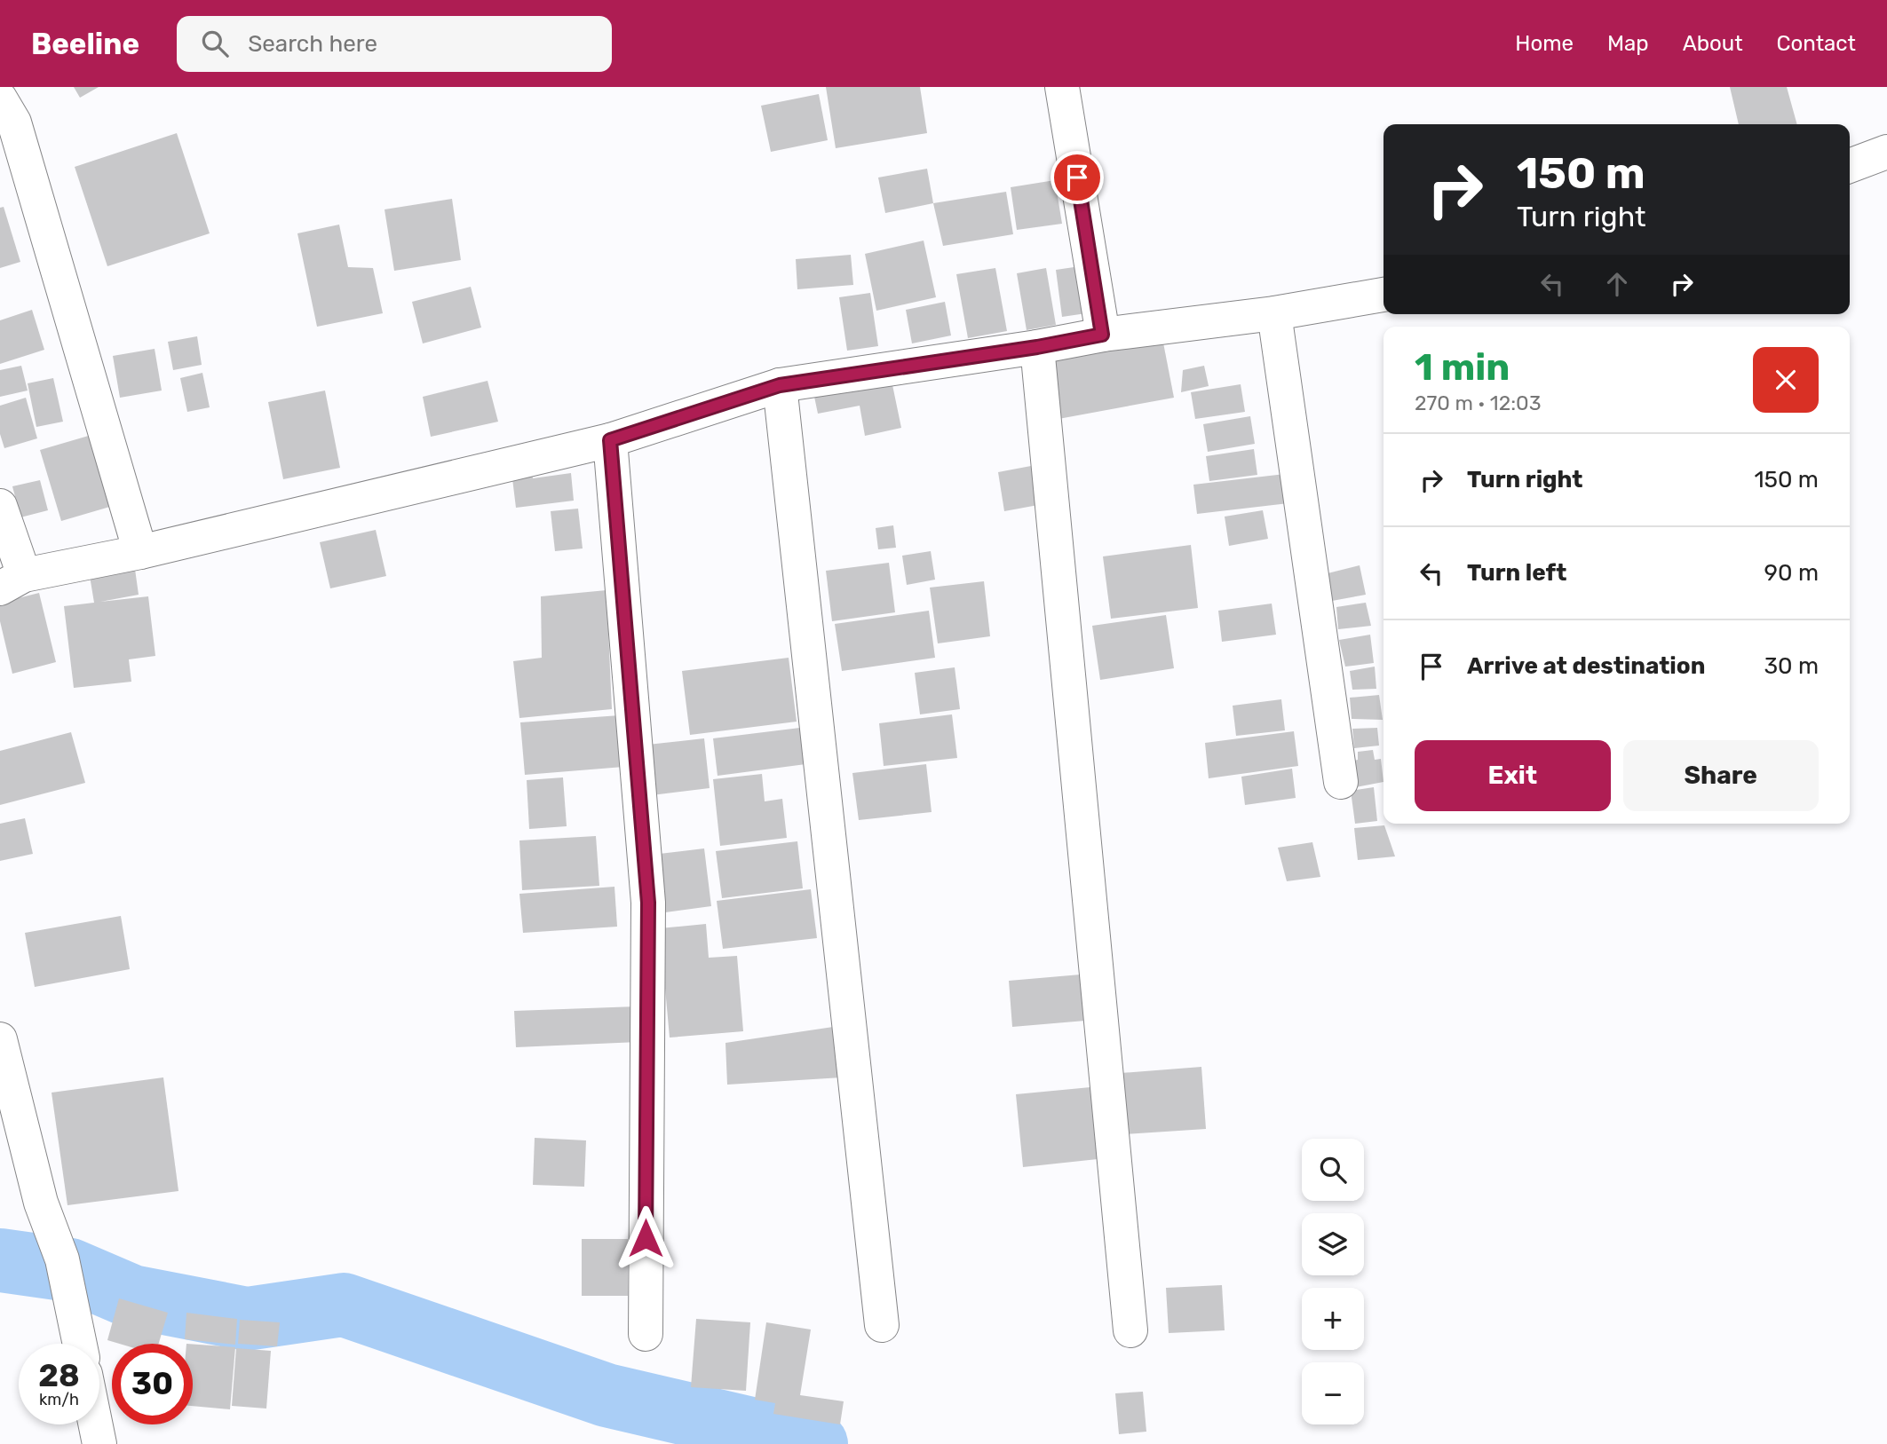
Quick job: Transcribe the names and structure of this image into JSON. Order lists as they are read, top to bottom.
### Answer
{
  "page": {
    "header": "Beeline",
    "search": "Search here",
    "nav": [
      "Home",
      "Map",
      "About",
      "Contact"
    ],
    "turn": ["150 m", "Turn right"],
    "heading": ["1 min", "270 m · 12:03"],
    "list": [
      {
        "name": "Turn right",
        "value": "150 m"
      },
      {
        "name": "Turn left",
        "value": "90 m"
      },
      {
        "name": "Arrive at destination",
        "value": "30 m"
      }
    ],
    "buttons": ["Exit", "Share"],
    "map_buttons": ["+", "−"],
    "speed": "28 km/h",
    "limit": "30"
  }
}
